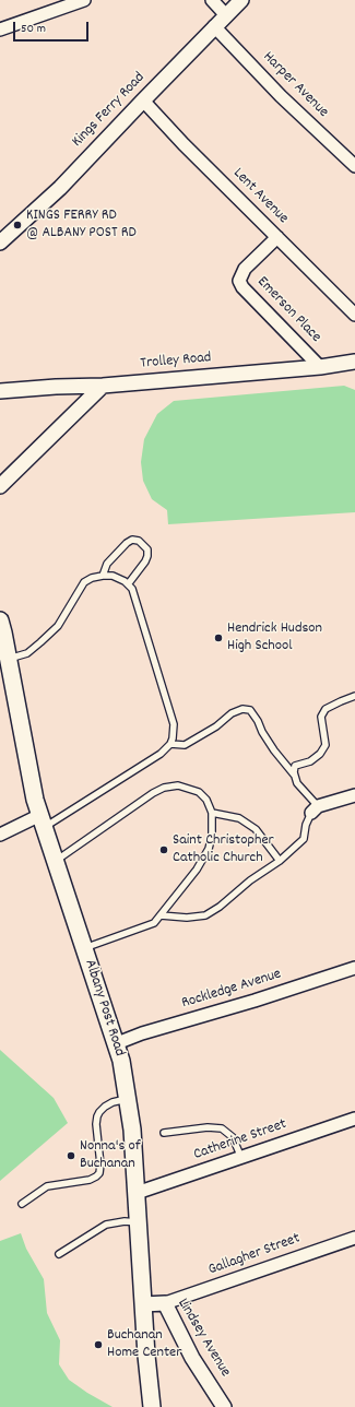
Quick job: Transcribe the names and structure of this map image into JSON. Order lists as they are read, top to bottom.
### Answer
{
  "streets": {
    "main road": ["Albany Post Road"],
    "street": [
      "Harper Avenue",
      "Kings Ferry Road",
      "Lent Avenue",
      "Emerson Place",
      "Trolley Road",
      "Rockledge Avenue",
      "Catherine Street",
      "Gallagher Street",
      "Lindsey Avenue"
    ]
  },
  "crossings": [
    ["Harper Avenue", "Kings Ferry Road"],
    ["Kings Ferry Road", "Lent Avenue"],
    ["Lent Avenue", "Emerson Place"],
    ["Emerson Place", "Trolley Road"],
    ["Rockledge Avenue", "Albany Post Road"],
    ["Albany Post Road", "Catherine Street"],
    ["Albany Post Road", "Lindsey Avenue"],
    ["Gallagher Street", "Lindsey Avenue"]
  ],
  "places": [
    "KINGS FERRY RD @ ALBANY POST RD",
    "Hendrick Hudson High School",
    "Saint Christopher Catholic Church",
    "Nonna's of Buchanan",
    "Buchanan Home Center"
  ],
  "scale_bar": "50 m"
}
